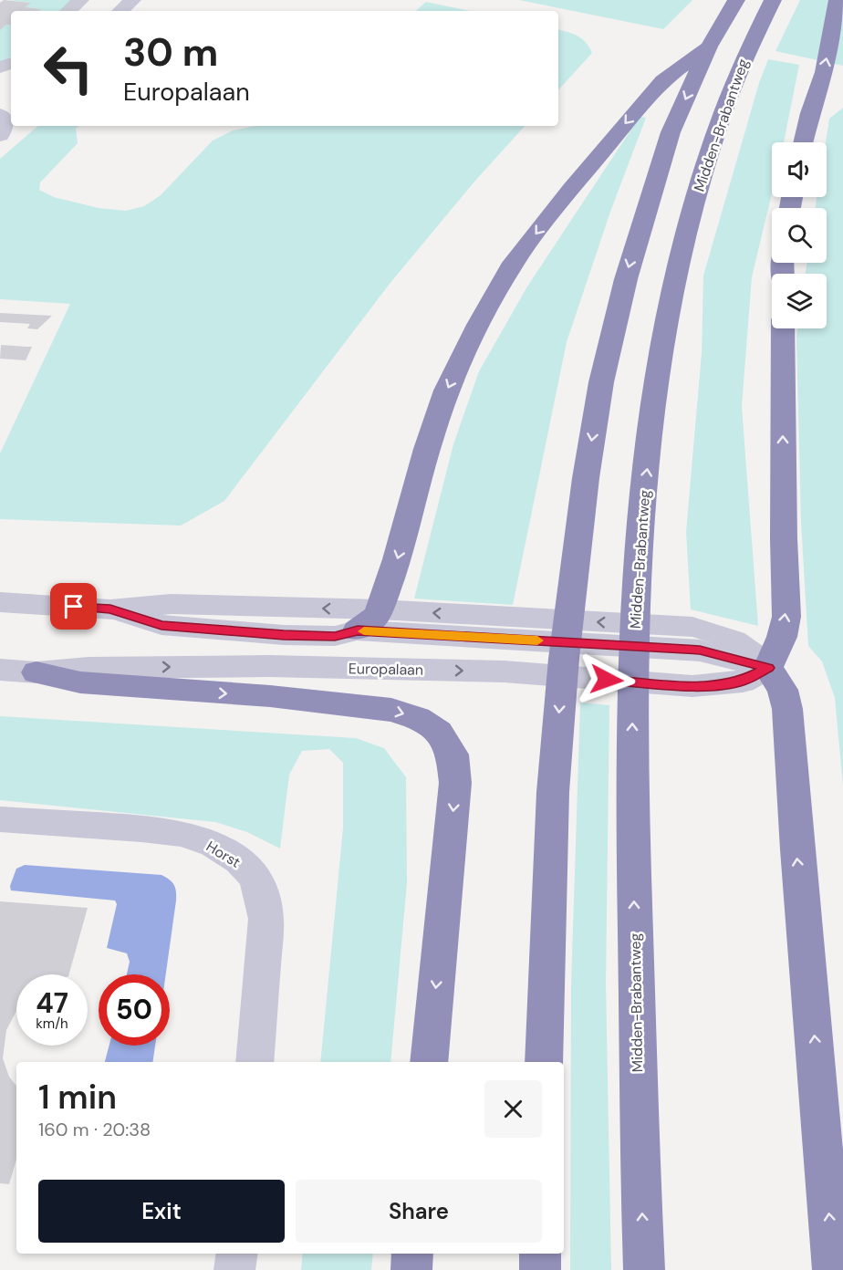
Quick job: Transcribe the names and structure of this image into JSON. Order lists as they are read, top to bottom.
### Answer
{
  "streets": {
    "highway": ["Midden-Brabantweg"],
    "main road": ["Europalaan", "Horst"]
  },
  "page": {
    "turn": ["30 m", "Europalaan"],
    "speed": "47 km/h",
    "limit": "50",
    "heading": ["1 min", "160 m · 20:38"],
    "buttons": ["Exit", "Share"]
  }
}
